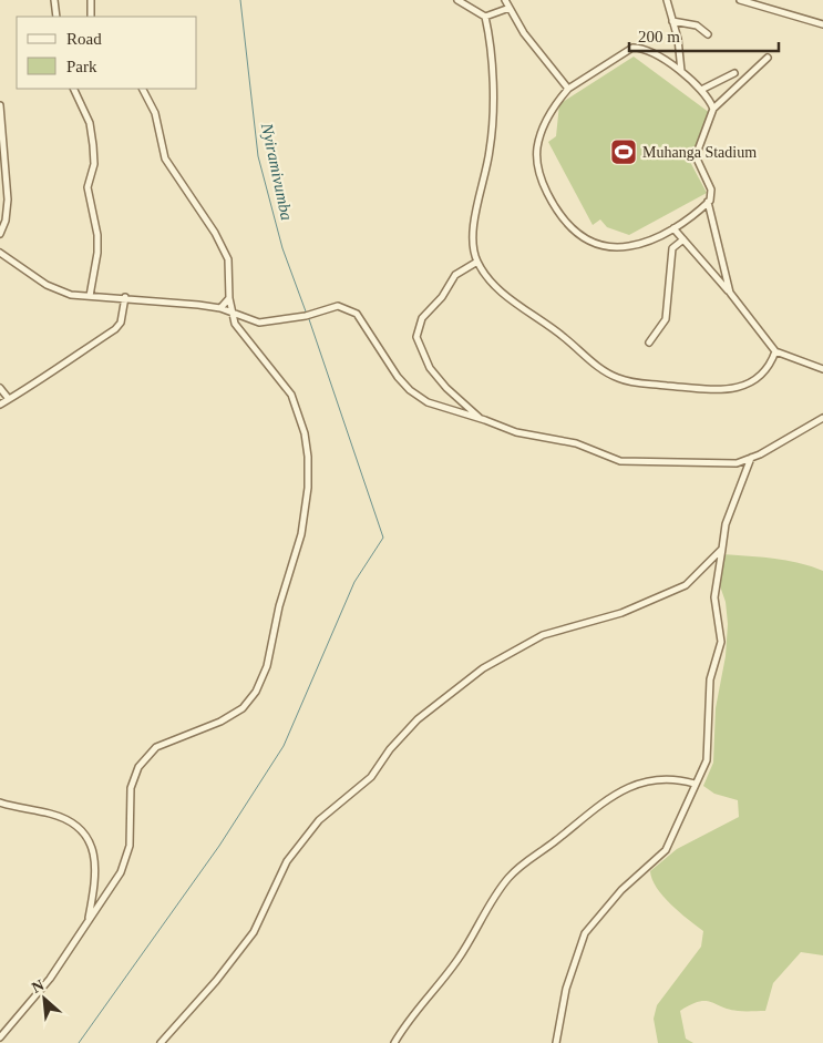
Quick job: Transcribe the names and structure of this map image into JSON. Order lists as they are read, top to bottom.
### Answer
{
  "water": ["Nyiramivumba"],
  "places": {
    "sports": ["Muhanga Stadium"]
  },
  "legend": ["Road", "Park"],
  "scale_bar": "200 m",
  "north": "top left"
}
